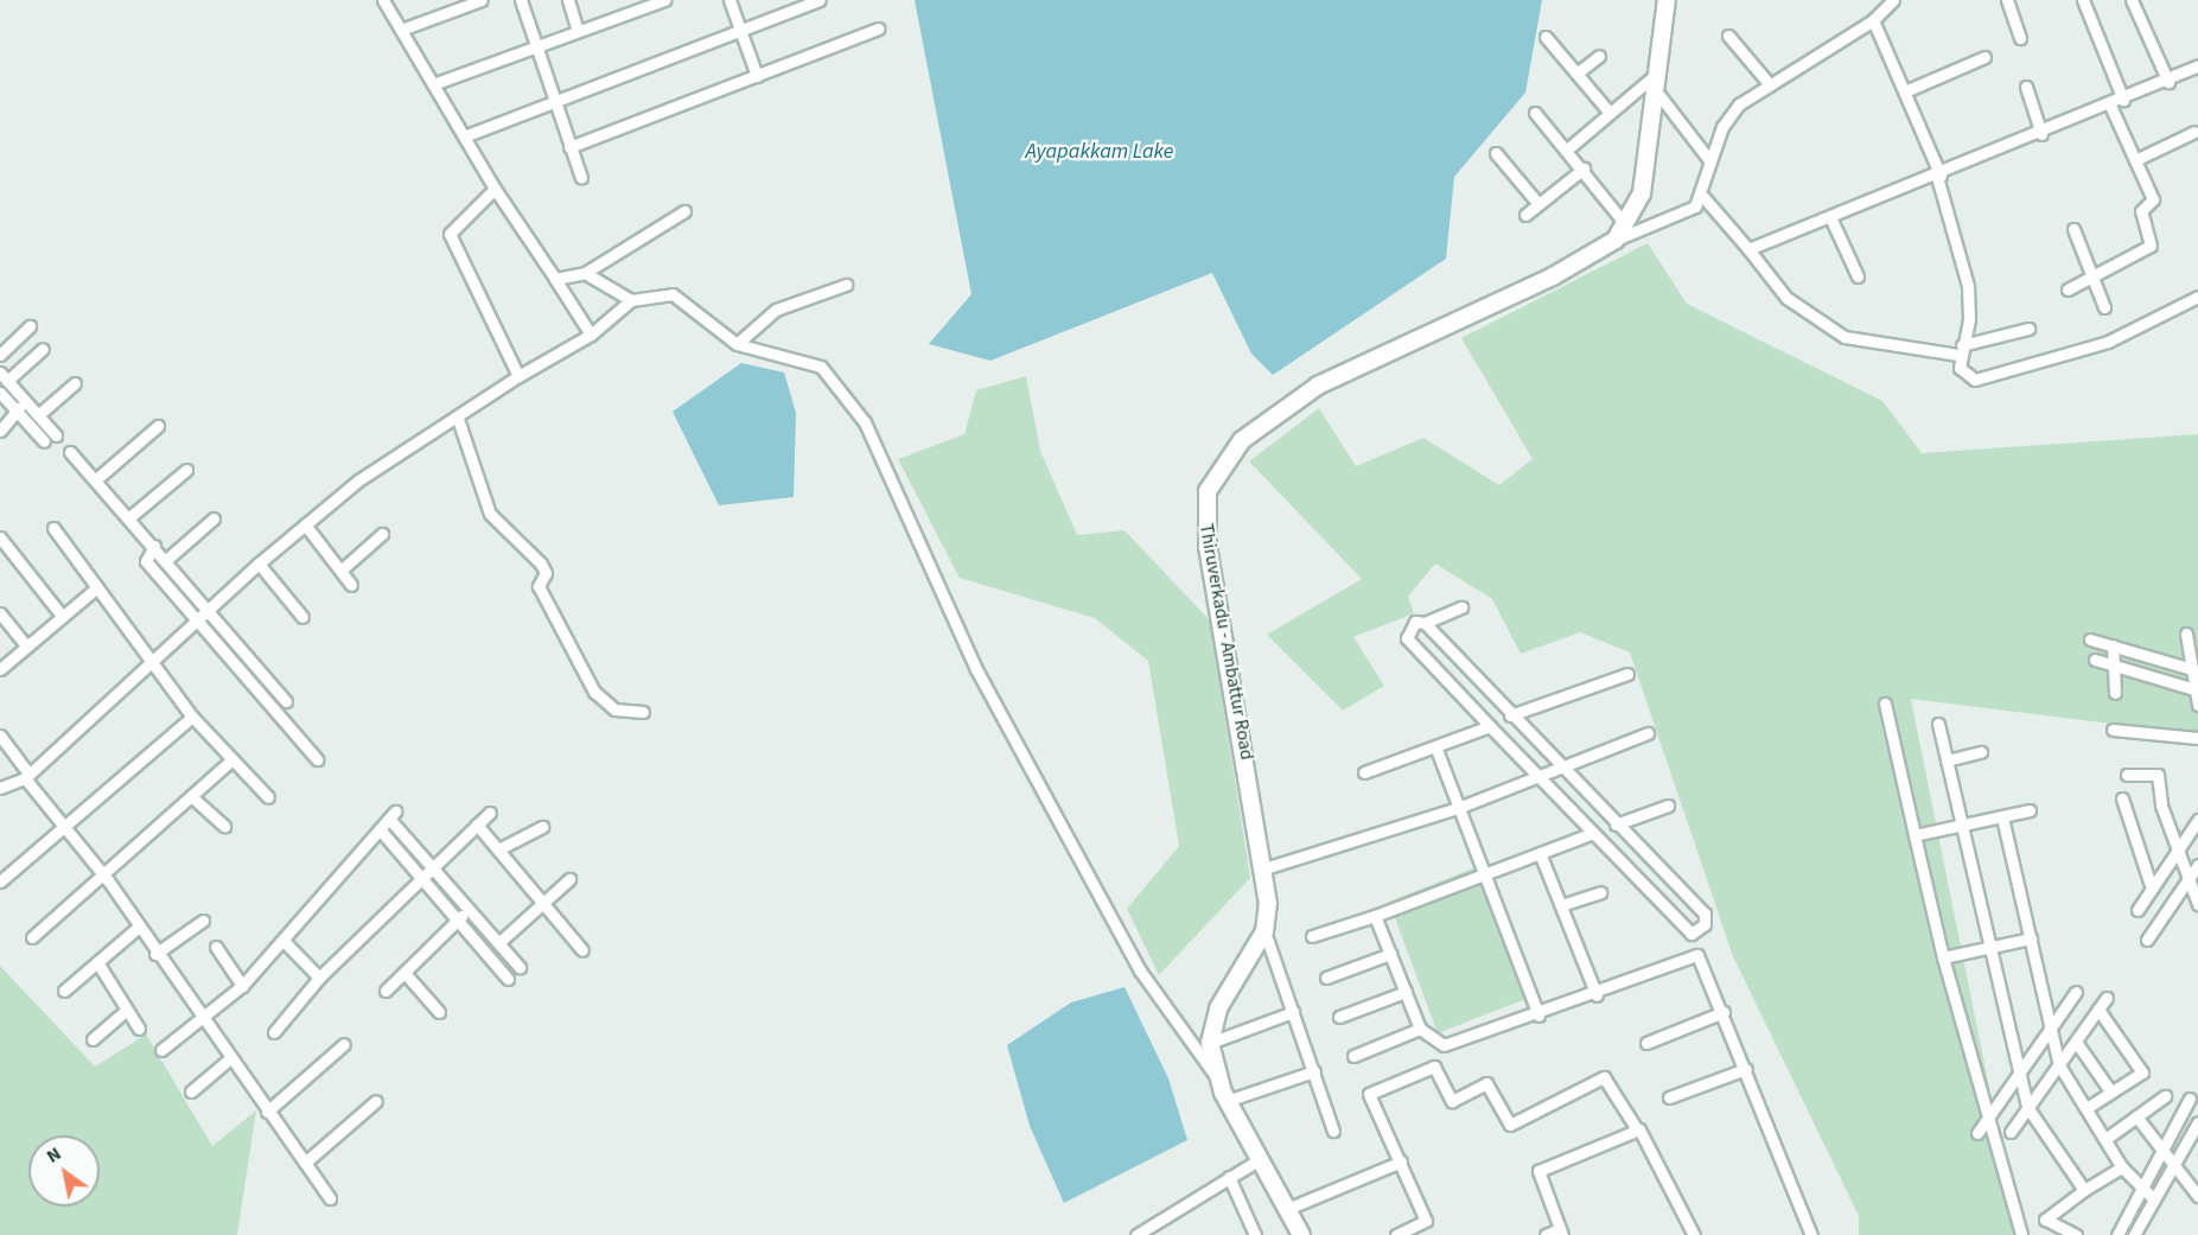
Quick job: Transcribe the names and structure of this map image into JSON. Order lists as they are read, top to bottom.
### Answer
{
  "streets": {
    "main road": ["Thiruverkadu - Ambattur Road"]
  },
  "water": ["Ayapakkam Lake"],
  "north": "top left"
}
